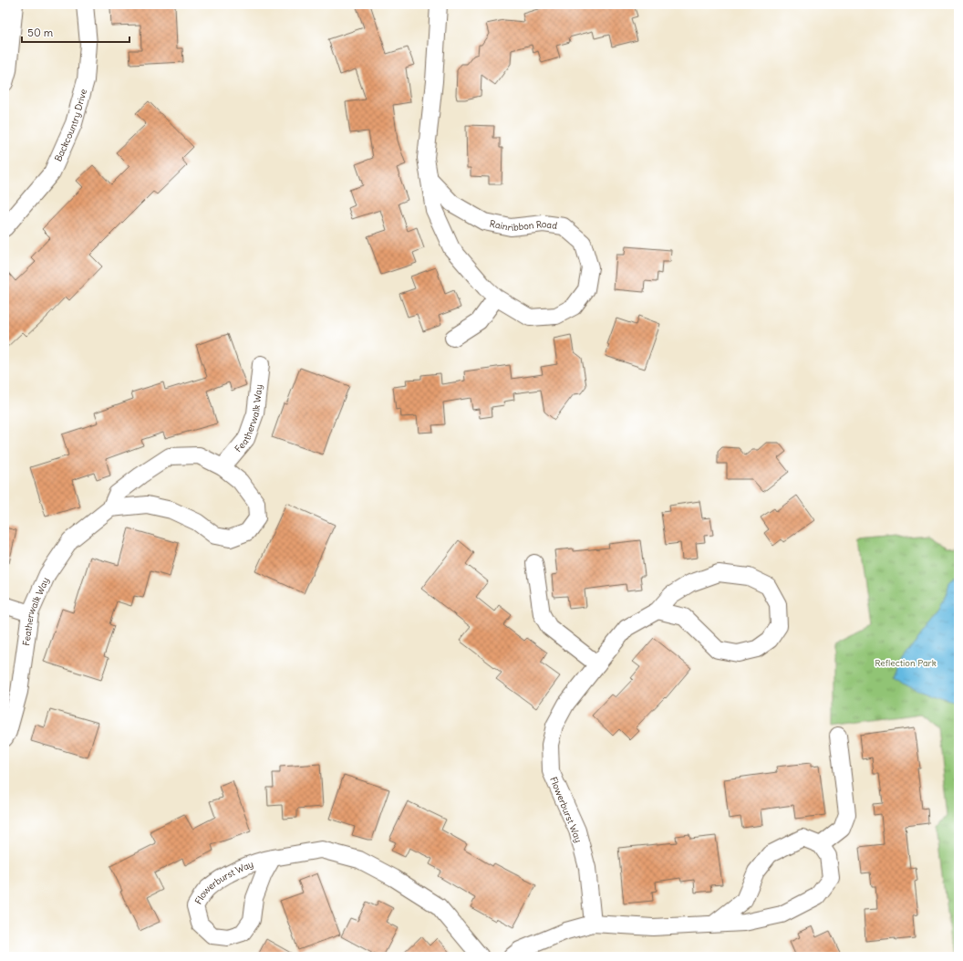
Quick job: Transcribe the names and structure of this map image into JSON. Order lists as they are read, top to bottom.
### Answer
{
  "streets": {
    "street": [
      "Backcountry Drive",
      "Rainribbon Road",
      "Featherwalk Way",
      "Flowerburst Way"
    ]
  },
  "parks": ["Reflection Park"],
  "scale_bar": "50 m"
}
